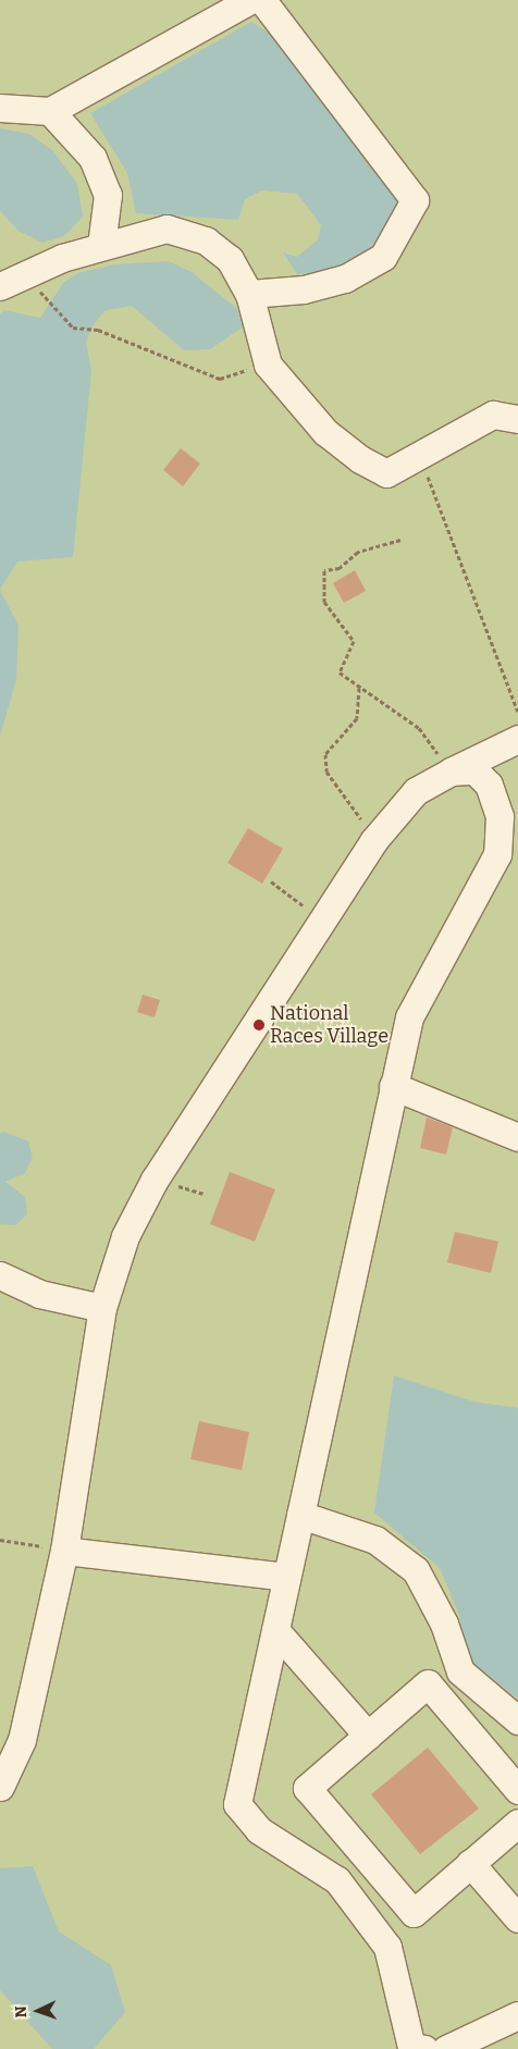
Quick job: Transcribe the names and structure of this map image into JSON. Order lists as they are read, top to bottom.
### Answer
{
  "places": ["National Races Village"],
  "north": "left"
}
